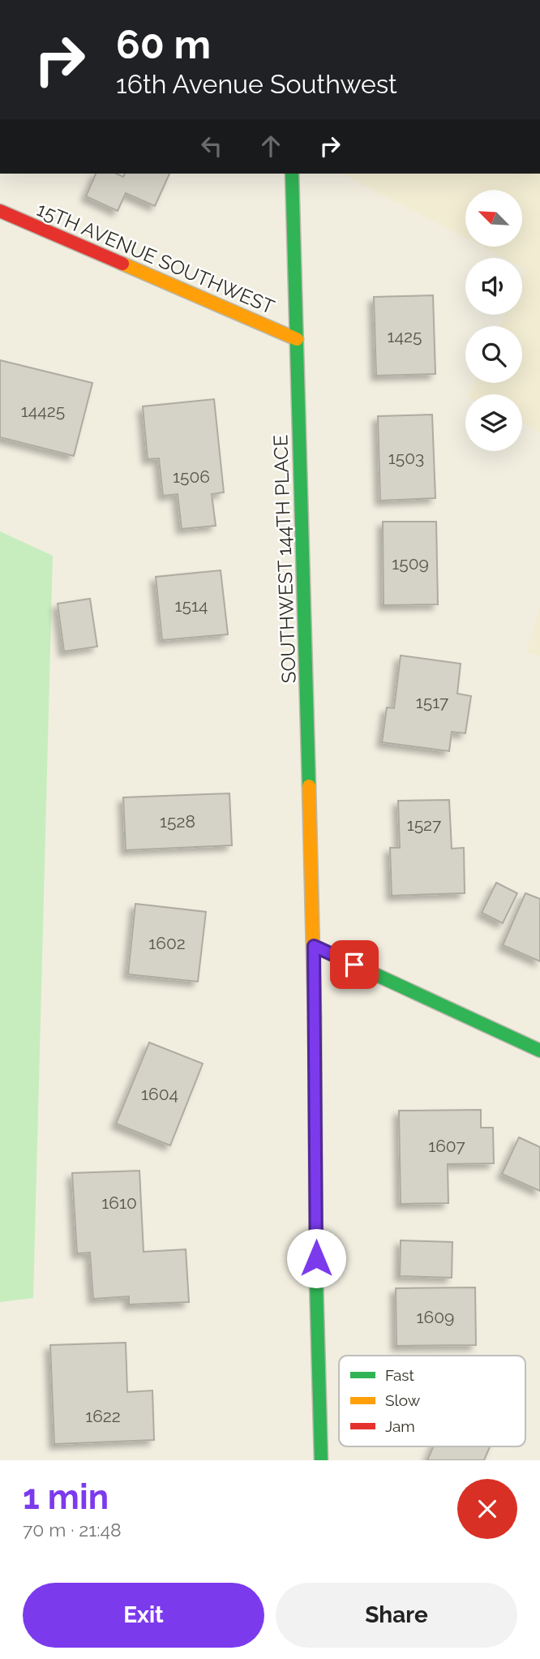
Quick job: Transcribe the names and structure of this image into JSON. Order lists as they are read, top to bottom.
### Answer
{
  "streets": {
    "street": ["15TH AVENUE SOUTHWEST", "SOUTHWEST 144TH PLACE"]
  },
  "crossings": [
    ["15TH AVENUE SOUTHWEST", "SOUTHWEST 144TH PLACE"]
  ],
  "house_numbers": [
    "1425",
    "14425",
    "1503",
    "1506",
    "1509",
    "1514",
    "1517",
    "1528",
    "1527",
    "1602",
    "1604",
    "1607",
    "1610",
    "1609",
    "1622"
  ],
  "legend": ["Fast", "Slow", "Jam"],
  "north": "top left",
  "page": {
    "turn": ["60 m", "16th Avenue Southwest"],
    "heading": ["1 min", "70 m · 21:48"],
    "buttons": ["Exit", "Share"]
  }
}
